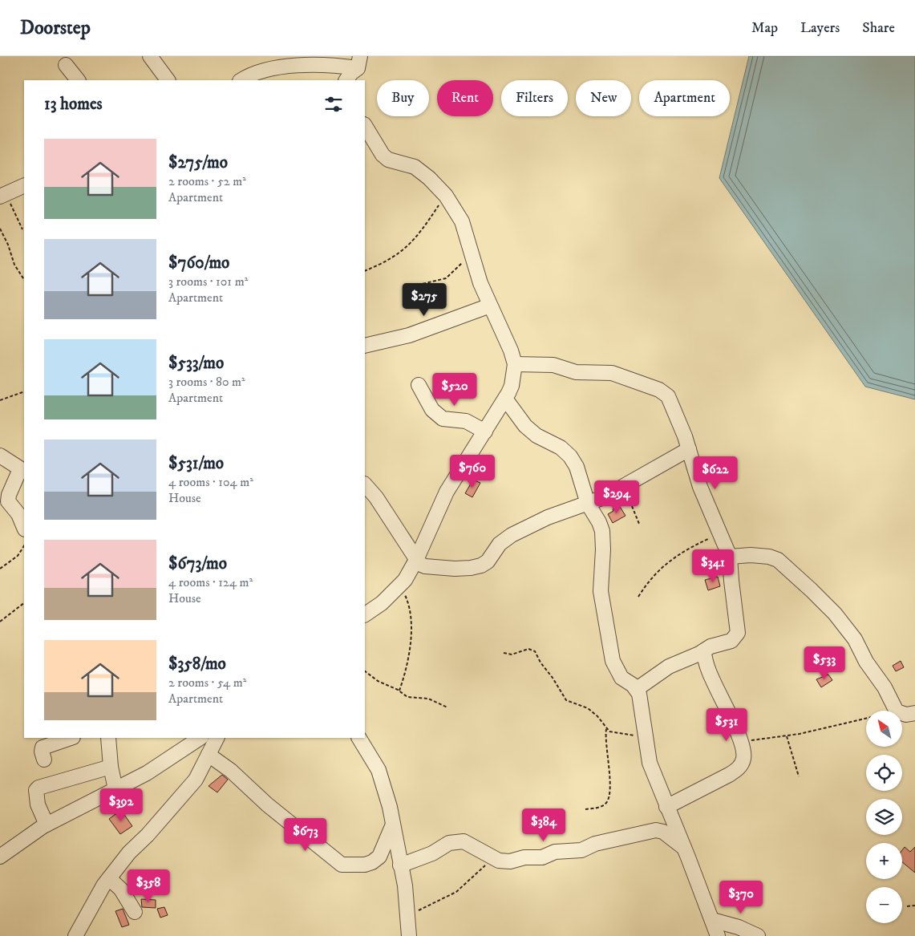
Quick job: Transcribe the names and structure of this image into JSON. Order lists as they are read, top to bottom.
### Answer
{
  "north": "top left",
  "page": {
    "header": "Doorstep",
    "nav": ["Map", "Layers", "Share"],
    "chip": [
      "Buy",
      "Rent",
      "Filters",
      "New",
      "Apartment"
    ],
    "heading": "13 homes",
    "list": [
      {
        "name": "$275/mo",
        "note": "2 rooms · 52 m² · Apartment"
      },
      {
        "name": "$760/mo",
        "note": "3 rooms · 101 m² · Apartment"
      },
      {
        "name": "$533/mo",
        "note": "3 rooms · 80 m² · Apartment"
      },
      {
        "name": "$531/mo",
        "note": "4 rooms · 104 m² · House"
      },
      {
        "name": "$673/mo",
        "note": "4 rooms · 124 m² · House"
      },
      {
        "name": "$358/mo",
        "note": "2 rooms · 54 m² · Apartment"
      }
    ],
    "price": [
      "$275",
      "$520",
      "$760",
      "$622",
      "$294",
      "$341",
      "$533",
      "$531",
      "$392",
      "$384",
      "$673",
      "$358",
      "$370"
    ],
    "map_buttons": ["+", "−"]
  }
}
